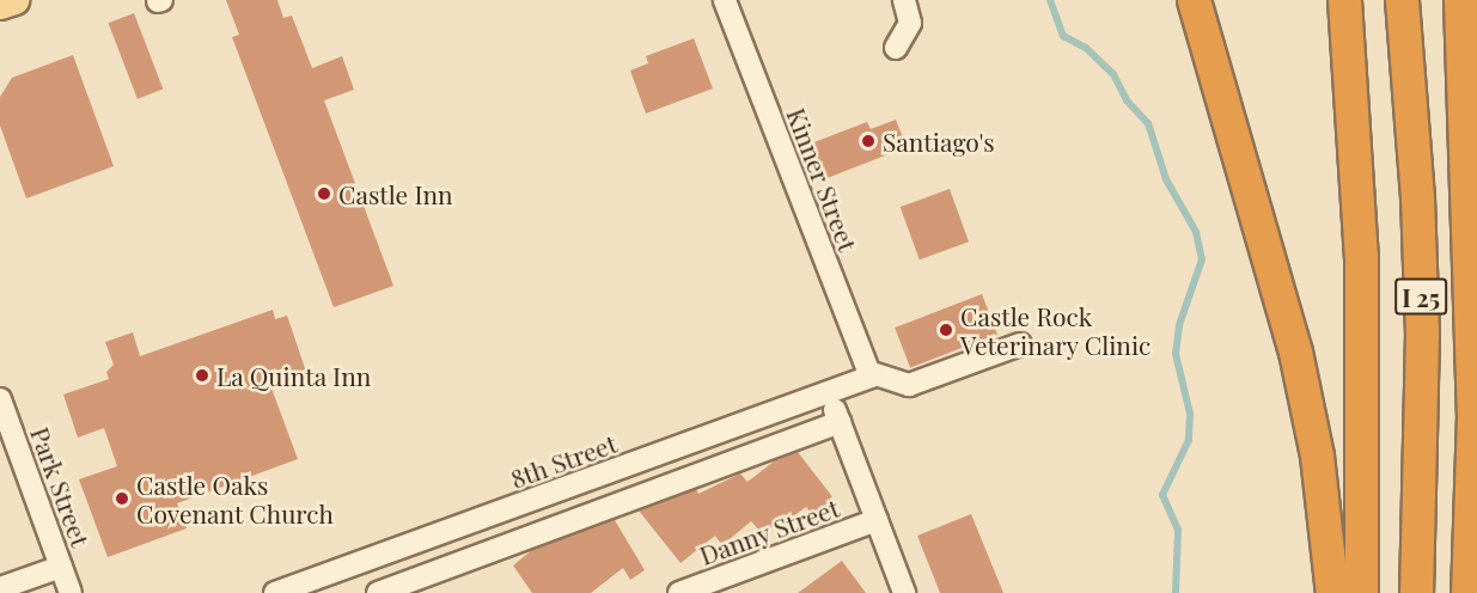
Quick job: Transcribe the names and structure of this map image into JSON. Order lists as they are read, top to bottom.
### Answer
{
  "streets": {
    "highway": ["I 25"],
    "street": [
      "Kinner Street",
      "8th Street",
      "Park Street",
      "Danny Street"
    ]
  },
  "crossings": [
    ["Kinner Street", "8th Street"]
  ],
  "places": [
    "Santiago's",
    "Castle Inn",
    "Castle Rock Veterinary Clinic",
    "La Quinta Inn",
    "Castle Oaks Covenant Church"
  ]
}
